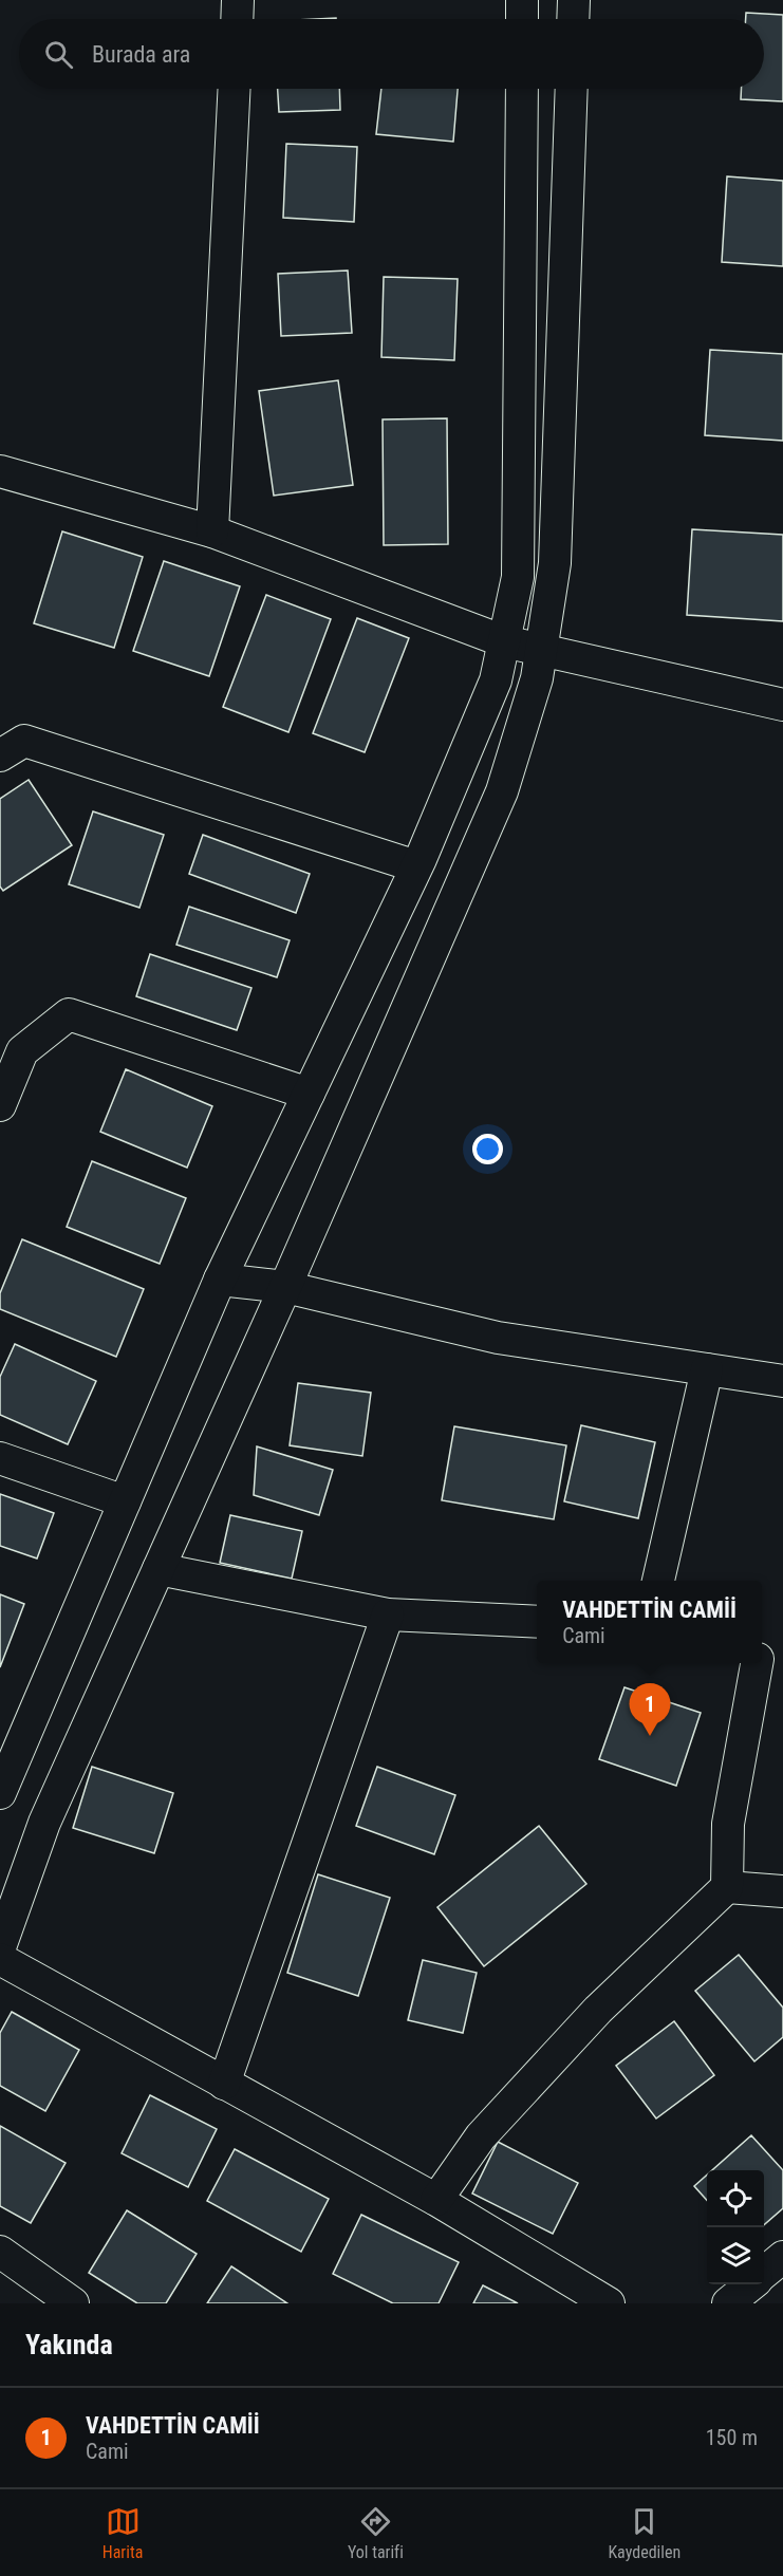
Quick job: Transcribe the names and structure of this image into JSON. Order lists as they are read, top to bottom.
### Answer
{
  "page": {
    "search": "Burada ara",
    "popup": ["VAHDETTİN CAMİİ", "Cami"],
    "pins": "1",
    "heading": "Yakında",
    "list": [
      {
        "mark": "1",
        "name": "VAHDETTİN CAMİİ",
        "note": "Cami",
        "value": "150 m"
      }
    ],
    "nav": ["Harita", "Yol tarifi", "Kaydedilen"]
  }
}
